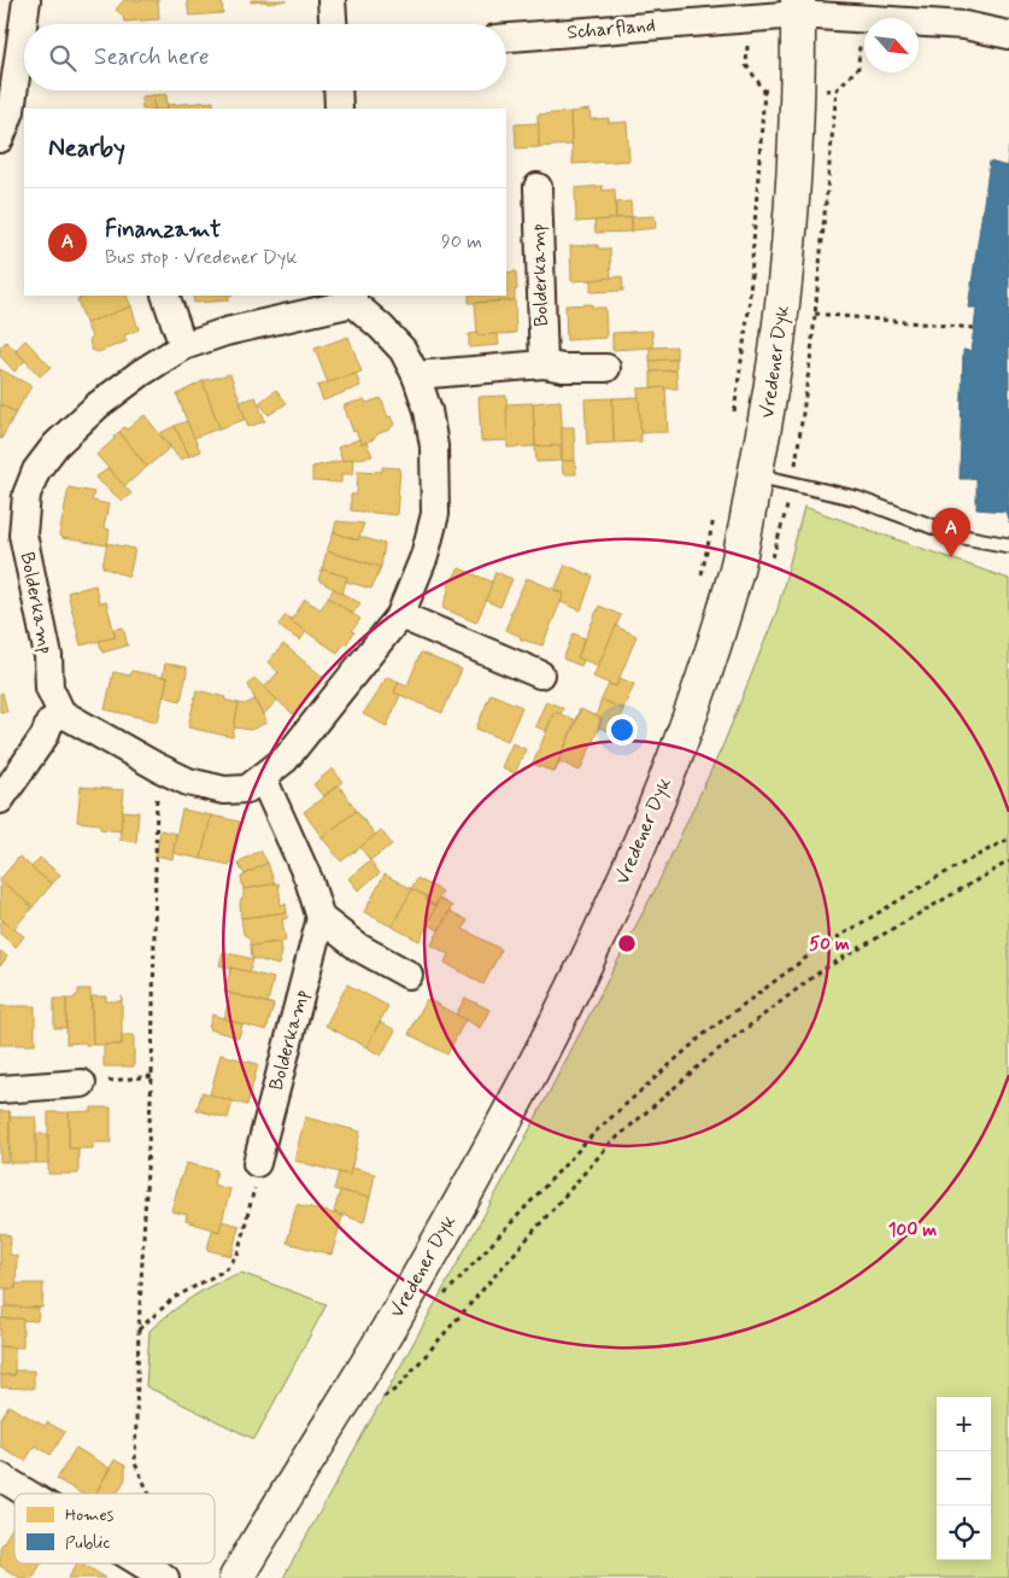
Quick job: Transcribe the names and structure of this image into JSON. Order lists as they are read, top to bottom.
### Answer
{
  "streets": {
    "main road": ["Vredener Dyk"],
    "street": ["Scharfland", "Bolderkamp"]
  },
  "crossings": [
    ["Scharfland", "Vredener Dyk"]
  ],
  "legend": ["Homes", "Public"],
  "north": "bottom right",
  "page": {
    "search": "Search here",
    "heading": "Nearby",
    "list": [
      {
        "mark": "A",
        "name": "Finanzamt",
        "note": "Bus stop · Vredener Dyk",
        "value": "90 m"
      }
    ],
    "pins": "A",
    "map_buttons": ["+", "−"]
  },
  "rings": ["50 m", "100 m"]
}
